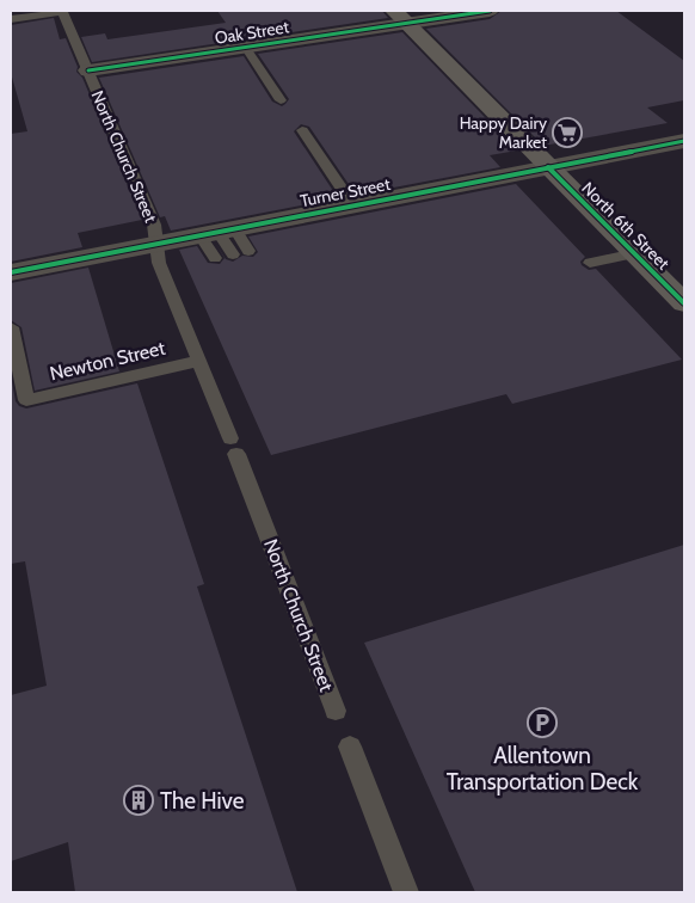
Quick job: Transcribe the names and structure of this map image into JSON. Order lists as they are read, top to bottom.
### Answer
{
  "streets": {
    "main road": ["North 6th Street"],
    "street": ["Oak Street", "Turner Street"],
    "lane": ["North Church Street", "Newton Street"]
  },
  "crossings": [
    ["Oak Street", "North Church Street"],
    ["Oak Street", "North 6th Street"],
    ["North Church Street", "Turner Street"],
    ["North Church Street", "Newton Street"],
    ["Turner Street", "North 6th Street"]
  ],
  "places": {
    "supermarket": ["Happy Dairy Market"],
    "parking": ["Allentown Transportation Deck"],
    "building": ["The Hive"]
  }
}
